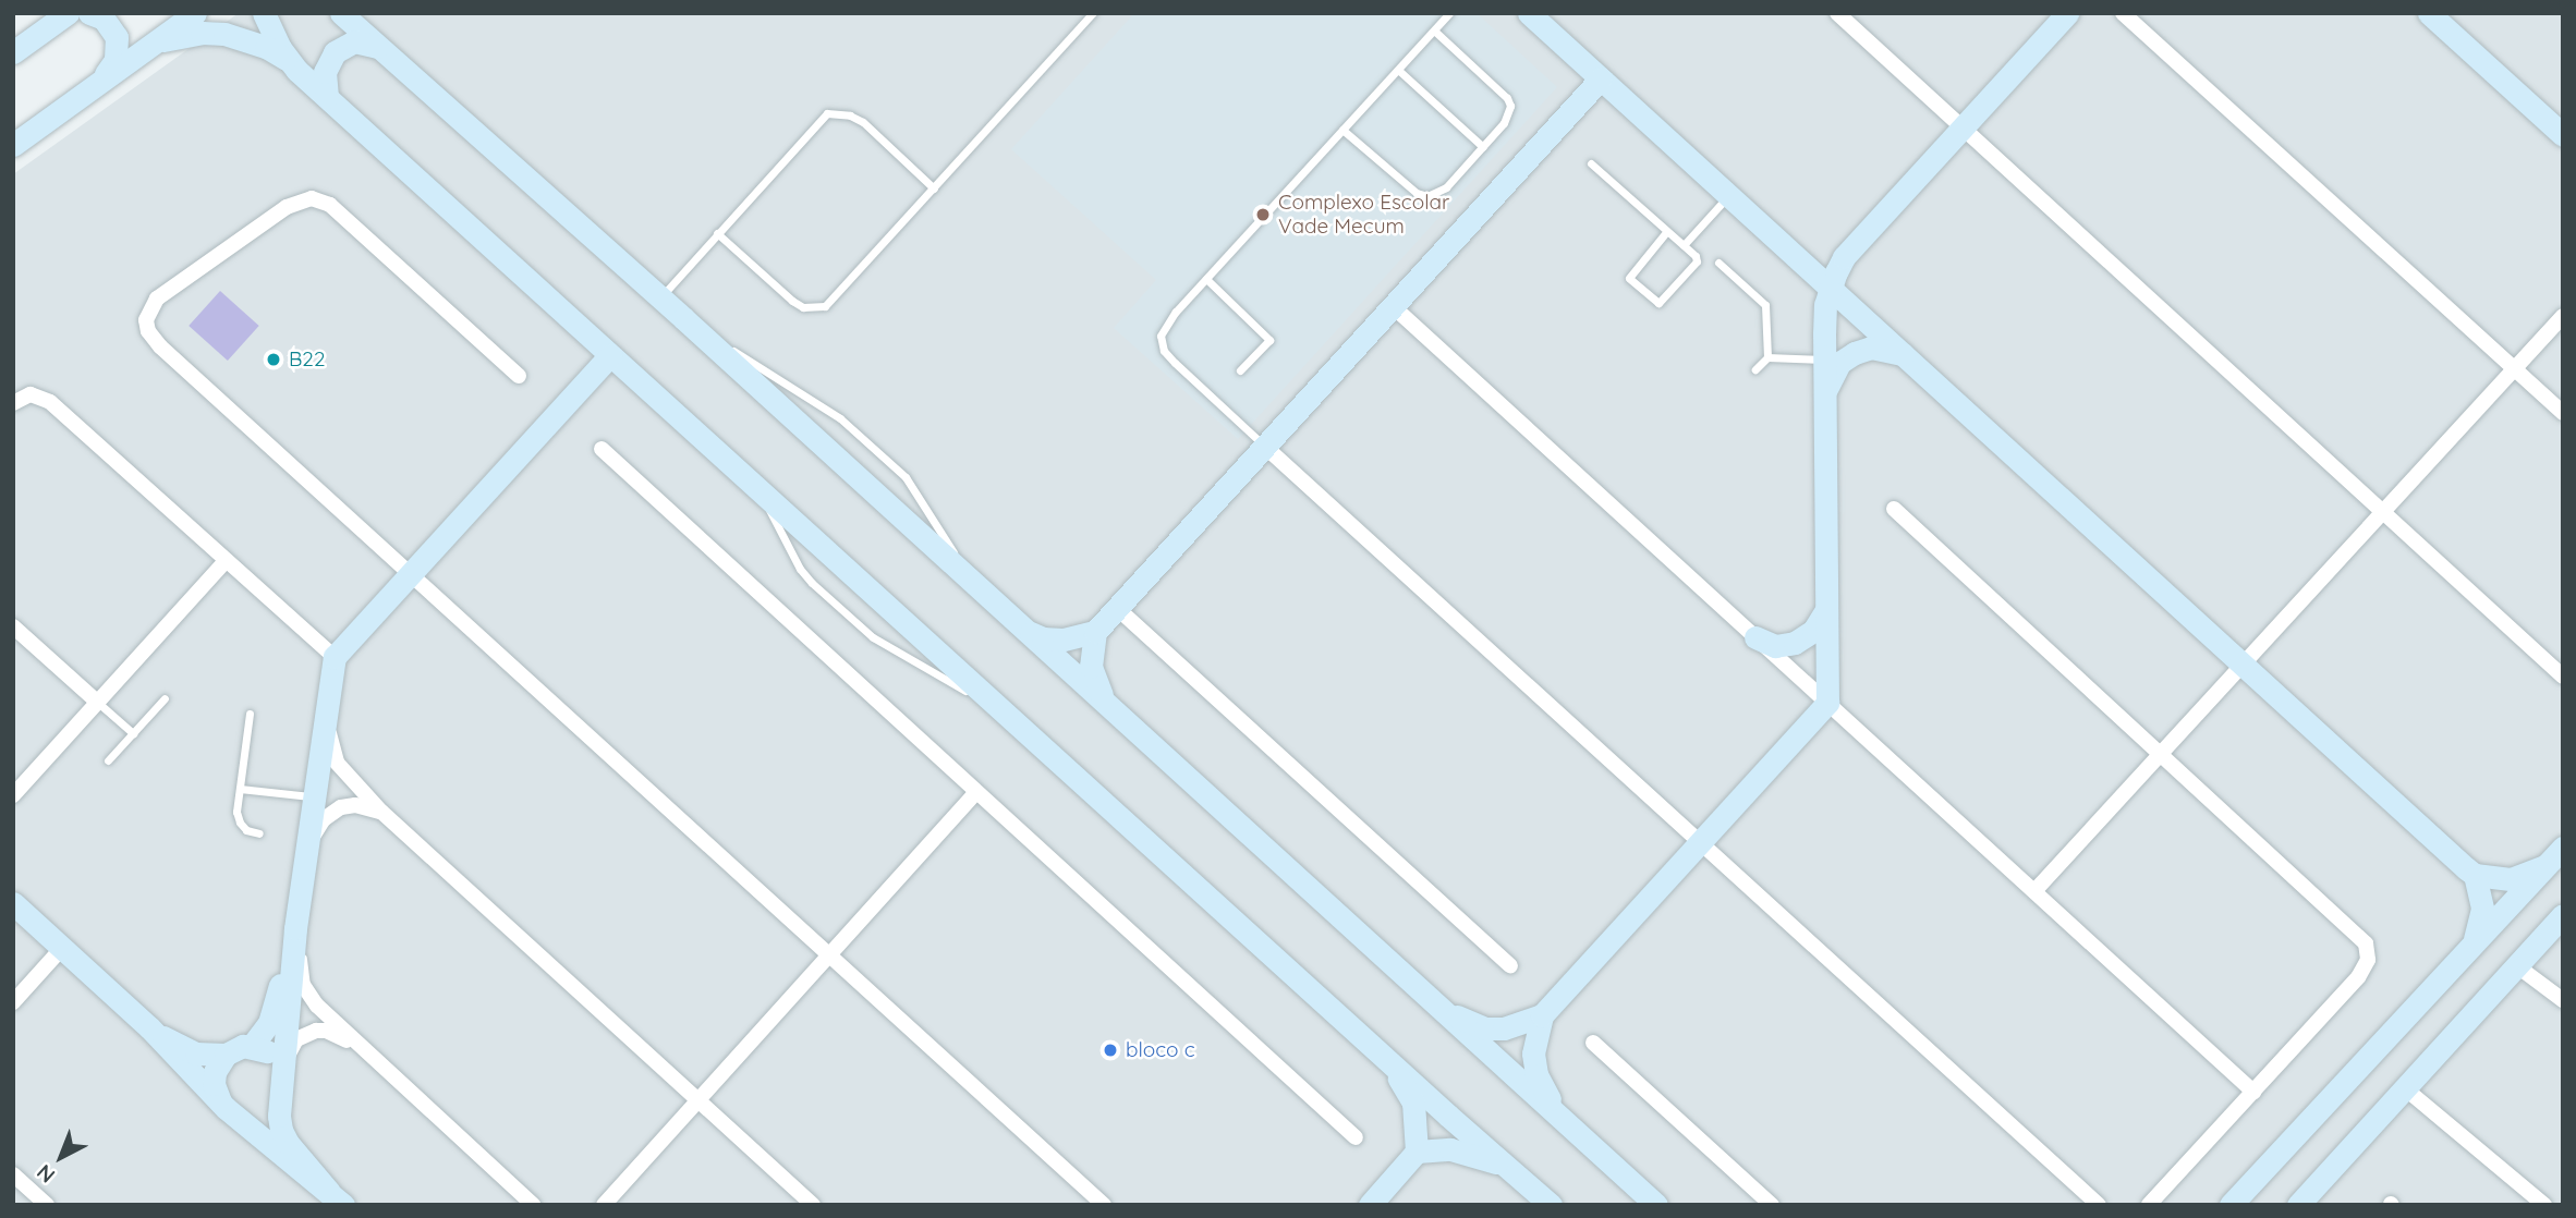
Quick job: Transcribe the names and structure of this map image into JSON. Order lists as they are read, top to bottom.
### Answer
{
  "places": ["Complexo Escolar Vade Mecum", "B22", "bloco c"],
  "north": "bottom left"
}
